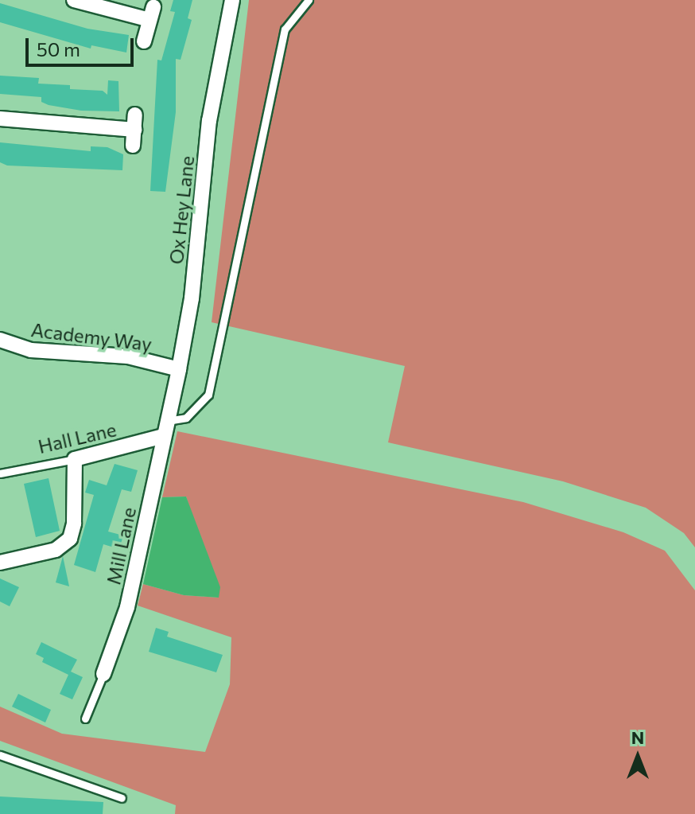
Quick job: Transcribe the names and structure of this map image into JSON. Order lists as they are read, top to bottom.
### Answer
{
  "streets": {
    "street": [
      "Ox Hey Lane",
      "Academy Way",
      "Hall Lane",
      "Mill Lane"
    ]
  },
  "crossings": [
    ["Ox Hey Lane", "Academy Way"],
    ["Ox Hey Lane", "Hall Lane"],
    ["Ox Hey Lane", "Mill Lane"],
    ["Hall Lane", "Mill Lane"]
  ],
  "scale_bar": "50 m",
  "north": "top"
}
